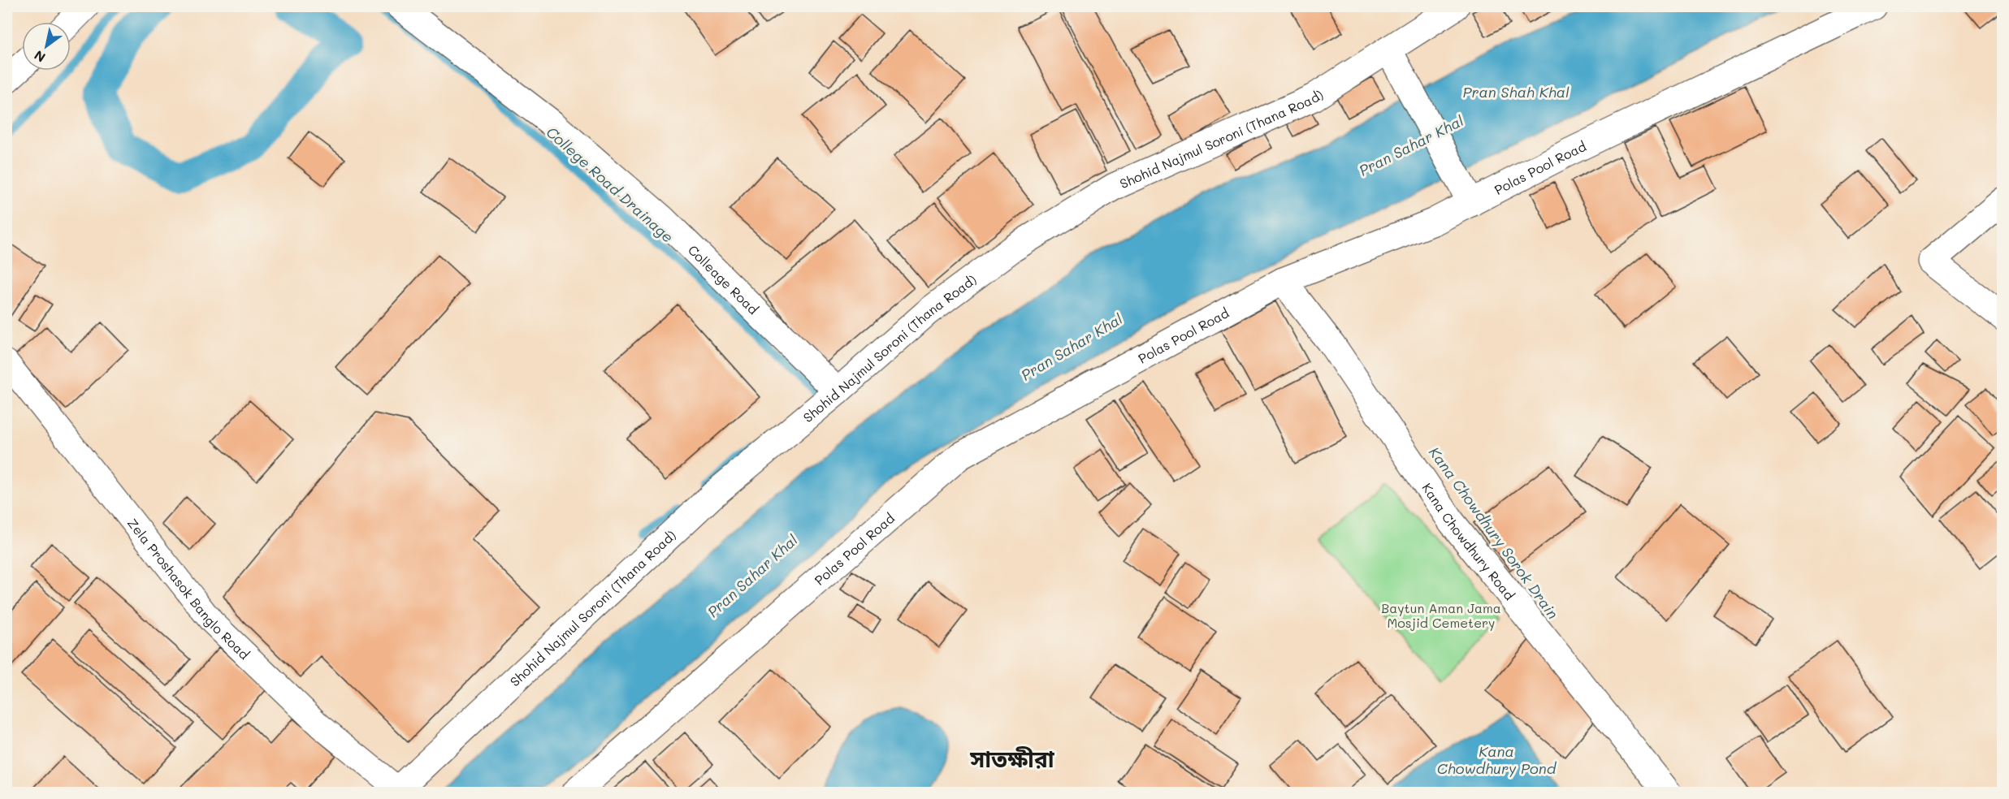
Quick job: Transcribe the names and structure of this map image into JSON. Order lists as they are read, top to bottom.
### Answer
{
  "streets": {
    "street": [
      "Shohid Najmul Soroni (Thana Road)",
      "Polas Pool Road",
      "Colleage Road",
      "Kana Chowdhury Road",
      "Zela Proshasok Banglo Road"
    ]
  },
  "crossings": [
    ["Shohid Najmul Soroni (Thana Road)", "Colleage Road"],
    ["Shohid Najmul Soroni (Thana Road)", "Zela Proshasok Banglo Road"],
    ["Polas Pool Road", "Kana Chowdhury Road"]
  ],
  "districts": ["সাতক্ষীরা"],
  "water": [
    "Pran Shah Khal",
    "Pran Sahar Khal",
    "College Road Drainage",
    "Kana Chowdhury Sorok Drain",
    "Kana Chowdhury Pond"
  ],
  "parks": ["Baytun Aman Jama Mosjid Cemetery"],
  "north": "bottom left"
}
